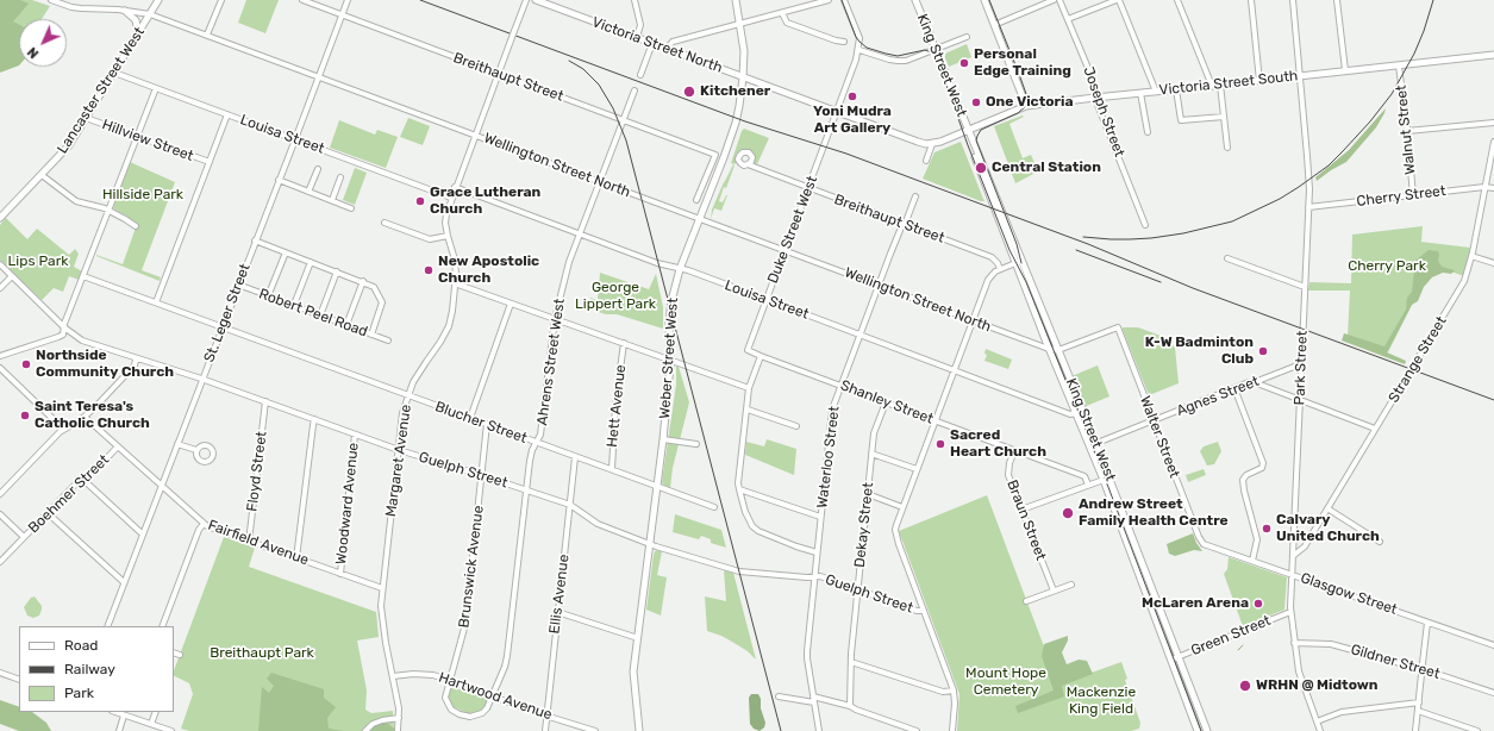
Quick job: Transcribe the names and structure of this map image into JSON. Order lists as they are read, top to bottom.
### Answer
{
  "streets": {
    "main road": [
      "Victoria Street North",
      "King Street West",
      "Victoria Street South",
      "Lancaster Street West",
      "Weber Street West"
    ],
    "street": [
      "Breithaupt Street",
      "Joseph Street",
      "Walnut Street",
      "Louisa Street",
      "Hillview Street",
      "Wellington Street North",
      "Cherry Street",
      "Duke Street West",
      "St. Leger Street",
      "Robert Peel Road",
      "Strange Street",
      "Ahrens Street West",
      "Park Street",
      "Agnes Street",
      "Shanley Street",
      "Hett Avenue",
      "Blucher Street",
      "Walter Street",
      "Waterloo Street",
      "Margaret Avenue",
      "Guelph Street",
      "Floyd Street",
      "Boehmer Street",
      "Woodward Avenue",
      "Braun Street",
      "Dekay Street",
      "Fairfield Avenue",
      "Brunswick Avenue",
      "Ellis Avenue",
      "Glasgow Street",
      "Green Street",
      "Gildner Street",
      "Hartwood Avenue"
    ]
  },
  "crossings": [
    ["Victoria Street North", "Duke Street West"],
    ["Victoria Street North", "Weber Street West"],
    ["King Street West", "Victoria Street South"],
    ["King Street West", "Louisa Street"],
    ["King Street West", "Wellington Street North"],
    ["King Street West", "Agnes Street"],
    ["King Street West", "Walter Street"],
    ["King Street West", "Green Street"],
    ["Breithaupt Street", "Duke Street West"],
    ["Breithaupt Street", "St. Leger Street"],
    ["Breithaupt Street", "Ahrens Street West"],
    ["Breithaupt Street", "Waterloo Street"],
    ["Breithaupt Street", "Margaret Avenue"],
    ["Victoria Street South", "Joseph Street"],
    ["Victoria Street South", "Walnut Street"],
    ["Victoria Street South", "Park Street"],
    ["Lancaster Street West", "Louisa Street"],
    ["Lancaster Street West", "Hillview Street"],
    ["Lancaster Street West", "Wellington Street North"],
    ["Walnut Street", "Cherry Street"],
    ["Louisa Street", "Duke Street West"],
    ["Louisa Street", "St. Leger Street"],
    ["Louisa Street", "Weber Street West"],
    ["Louisa Street", "Ahrens Street West"],
    ["Louisa Street", "Waterloo Street"],
    ["Louisa Street", "Margaret Avenue"],
    ["Wellington Street North", "Duke Street West"],
    ["Wellington Street North", "St. Leger Street"],
    ["Wellington Street North", "Weber Street West"],
    ["Wellington Street North", "Ahrens Street West"],
    ["Wellington Street North", "Walter Street"],
    ["Wellington Street North", "Waterloo Street"],
    ["Wellington Street North", "Margaret Avenue"],
    ["Cherry Street", "Strange Street"],
    ["Cherry Street", "Park Street"],
    ["Duke Street West", "Shanley Street"],
    ["St. Leger Street", "Robert Peel Road"],
    ["St. Leger Street", "Blucher Street"],
    ["St. Leger Street", "Guelph Street"],
    ["St. Leger Street", "Fairfield Avenue"],
    ["Weber Street West", "Blucher Street"],
    ["Weber Street West", "Guelph Street"],
    ["Strange Street", "Park Street"],
    ["Ahrens Street West", "Blucher Street"],
    ["Ahrens Street West", "Guelph Street"],
    ["Ahrens Street West", "Brunswick Avenue"],
    ["Ahrens Street West", "Hartwood Avenue"],
    ["Park Street", "Glasgow Street"],
    ["Park Street", "Green Street"],
    ["Park Street", "Gildner Street"],
    ["Agnes Street", "Walter Street"],
    ["Shanley Street", "Waterloo Street"],
    ["Shanley Street", "Braun Street"],
    ["Shanley Street", "Dekay Street"],
    ["Hett Avenue", "Blucher Street"],
    ["Blucher Street", "Margaret Avenue"],
    ["Blucher Street", "Brunswick Avenue"],
    ["Blucher Street", "Ellis Avenue"],
    ["Walter Street", "Glasgow Street"],
    ["Waterloo Street", "Guelph Street"],
    ["Margaret Avenue", "Guelph Street"],
    ["Margaret Avenue", "Fairfield Avenue"],
    ["Margaret Avenue", "Hartwood Avenue"],
    ["Guelph Street", "Floyd Street"],
    ["Guelph Street", "Woodward Avenue"],
    ["Guelph Street", "Dekay Street"],
    ["Guelph Street", "Brunswick Avenue"],
    ["Guelph Street", "Ellis Avenue"],
    ["Floyd Street", "Fairfield Avenue"],
    ["Boehmer Street", "Fairfield Avenue"],
    ["Woodward Avenue", "Fairfield Avenue"],
    ["Brunswick Avenue", "Hartwood Avenue"],
    ["Ellis Avenue", "Hartwood Avenue"]
  ],
  "parks": [
    "Hillside Park",
    "Lips Park",
    "Cherry Park",
    "George Lippert Park",
    "Breithaupt Park",
    "Mount Hope Cemetery",
    "Mackenzie King Field"
  ],
  "places": [
    "Personal Edge Training",
    "Kitchener",
    "Yoni Mudra Art Gallery",
    "One Victoria",
    "Central Station",
    "Grace Lutheran Church",
    "New Apostolic Church",
    "K-W Badminton Club",
    "Northside Community Church",
    "Saint Teresa's Catholic Church",
    "Sacred Heart Church",
    "Andrew Street Family Health Centre",
    "Calvary United Church",
    "McLaren Arena",
    "WRHN @ Midtown"
  ],
  "legend": ["Road", "Railway", "Park"],
  "north": "bottom left"
}
